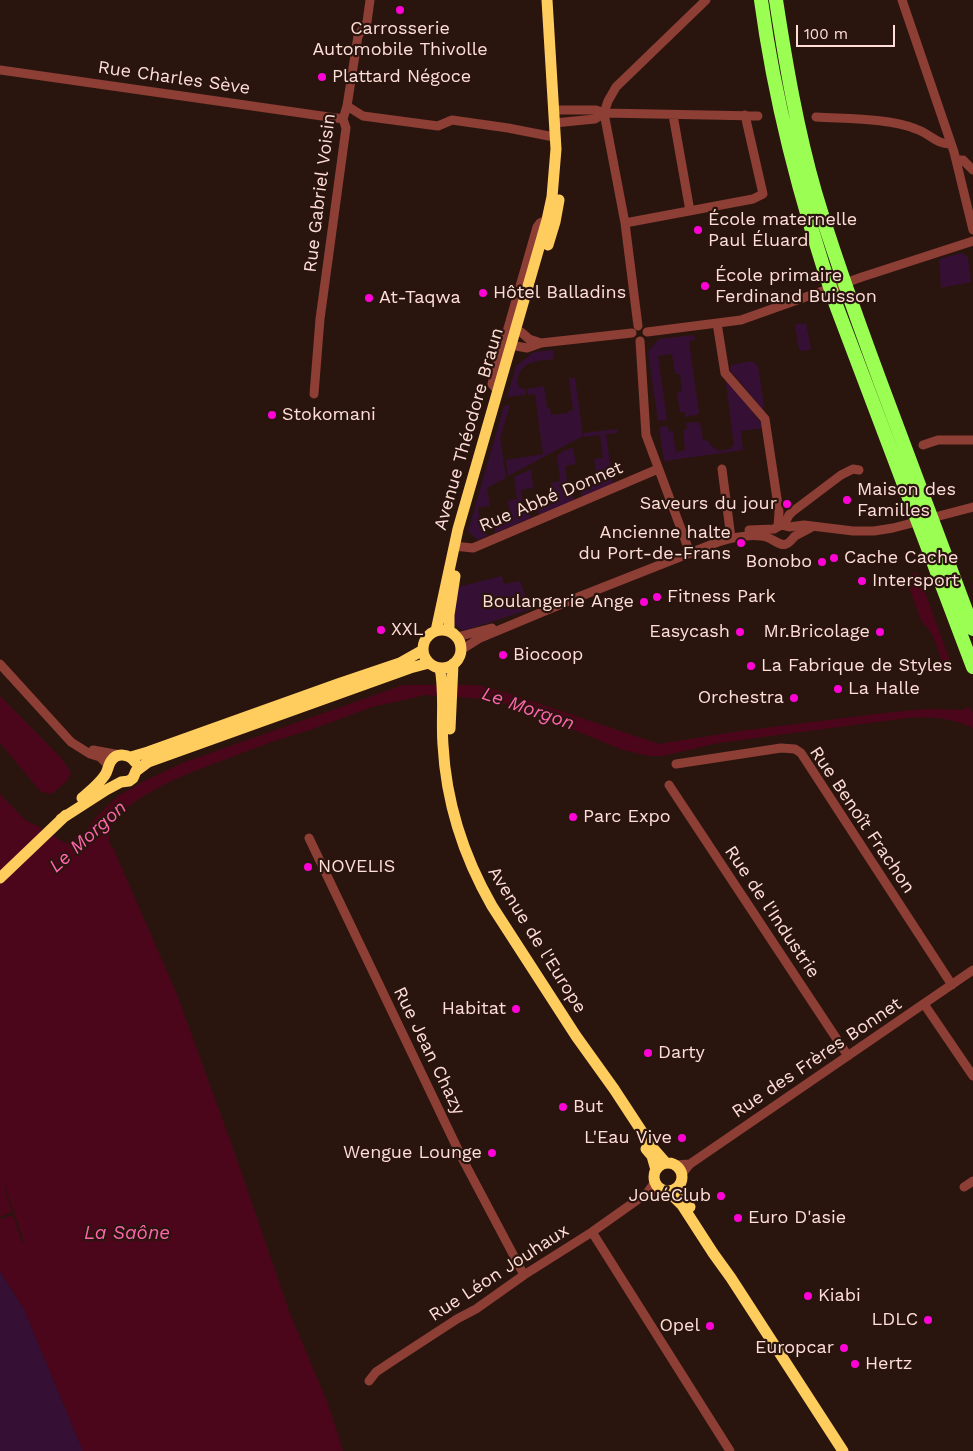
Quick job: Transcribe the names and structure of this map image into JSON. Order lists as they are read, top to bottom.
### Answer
{
  "streets": {
    "main road": ["Avenue Théodore Braun", "Avenue de l'Europe"],
    "street": [
      "Rue Charles Sève",
      "Rue Gabriel Voisin",
      "Rue Abbé Donnet",
      "Rue Benoît Frachon",
      "Rue de l'Industrie",
      "Rue Jean Chazy",
      "Rue des Frères Bonnet",
      "Rue Léon Jouhaux"
    ]
  },
  "crossings": [
    ["Rue Charles Sève", "Rue Gabriel Voisin"],
    ["Avenue Théodore Braun", "Rue Abbé Donnet"],
    ["Avenue Théodore Braun", "Avenue de l'Europe"],
    ["Rue Benoît Frachon", "Rue des Frères Bonnet"],
    ["Rue de l'Industrie", "Rue des Frères Bonnet"],
    ["Avenue de l'Europe", "Rue des Frères Bonnet"],
    ["Avenue de l'Europe", "Rue Léon Jouhaux"],
    ["Rue Jean Chazy", "Rue Léon Jouhaux"],
    ["Rue des Frères Bonnet", "Rue Léon Jouhaux"]
  ],
  "water": ["Le Morgon", "La Saône"],
  "places": [
    "Carrosserie Automobile Thivolle",
    "Plattard Négoce",
    "École maternelle Paul Éluard",
    "École primaire Ferdinand Buisson",
    "Hôtel Balladins",
    "At-Taqwa",
    "Stokomani",
    "Maison des Familles",
    "Saveurs du jour",
    "Ancienne halte du Port-de-Frans",
    "Cache Cache",
    "Bonobo",
    "Intersport",
    "Fitness Park",
    "Boulangerie Ange",
    "XXL",
    "Easycash",
    "Mr.Bricolage",
    "Biocoop",
    "La Fabrique de Styles",
    "La Halle",
    "Orchestra",
    "Parc Expo",
    "NOVELIS",
    "Habitat",
    "Darty",
    "But",
    "L'Eau Vive",
    "Wengue Lounge",
    "JouéClub",
    "Euro D'asie",
    "Kiabi",
    "LDLC",
    "Opel",
    "Europcar",
    "Hertz"
  ],
  "scale_bar": "100 m"
}
